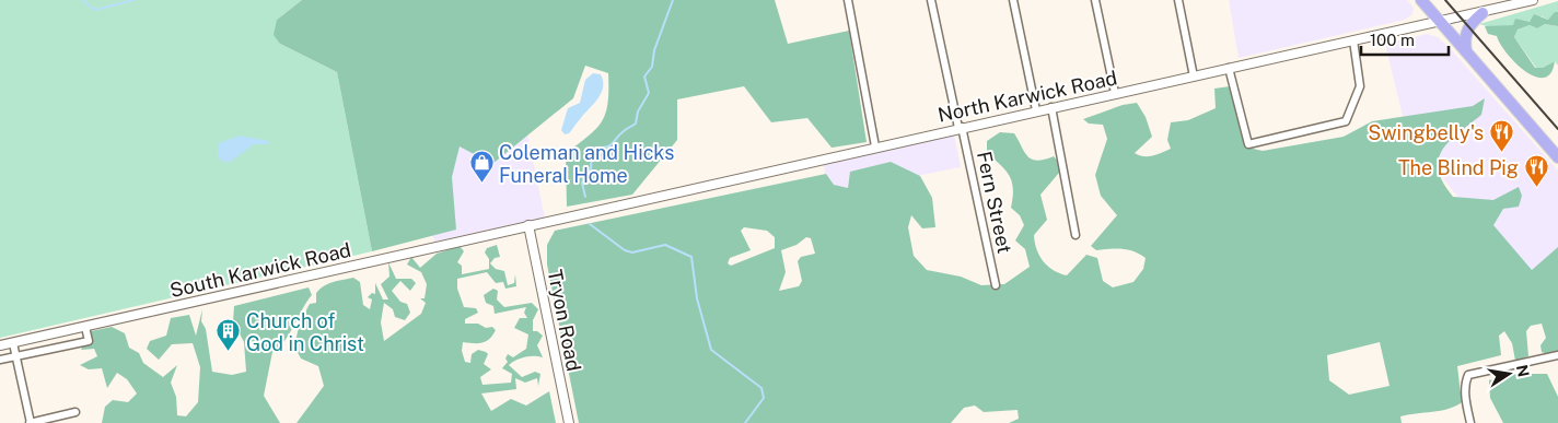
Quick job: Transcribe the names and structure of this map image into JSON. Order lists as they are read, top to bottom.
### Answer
{
  "streets": {
    "street": [
      "North Karwick Road",
      "Fern Street",
      "South Karwick Road",
      "Tryon Road"
    ]
  },
  "crossings": [
    ["North Karwick Road", "Fern Street"],
    ["North Karwick Road", "South Karwick Road"],
    ["North Karwick Road", "Tryon Road"],
    ["South Karwick Road", "Tryon Road"]
  ],
  "places": {
    "restaurant": ["Swingbelly's", "The Blind Pig"],
    "shop": ["Coleman and Hicks Funeral Home"],
    "building": ["Church of God in Christ"]
  },
  "scale_bar": "100 m",
  "north": "right"
}
